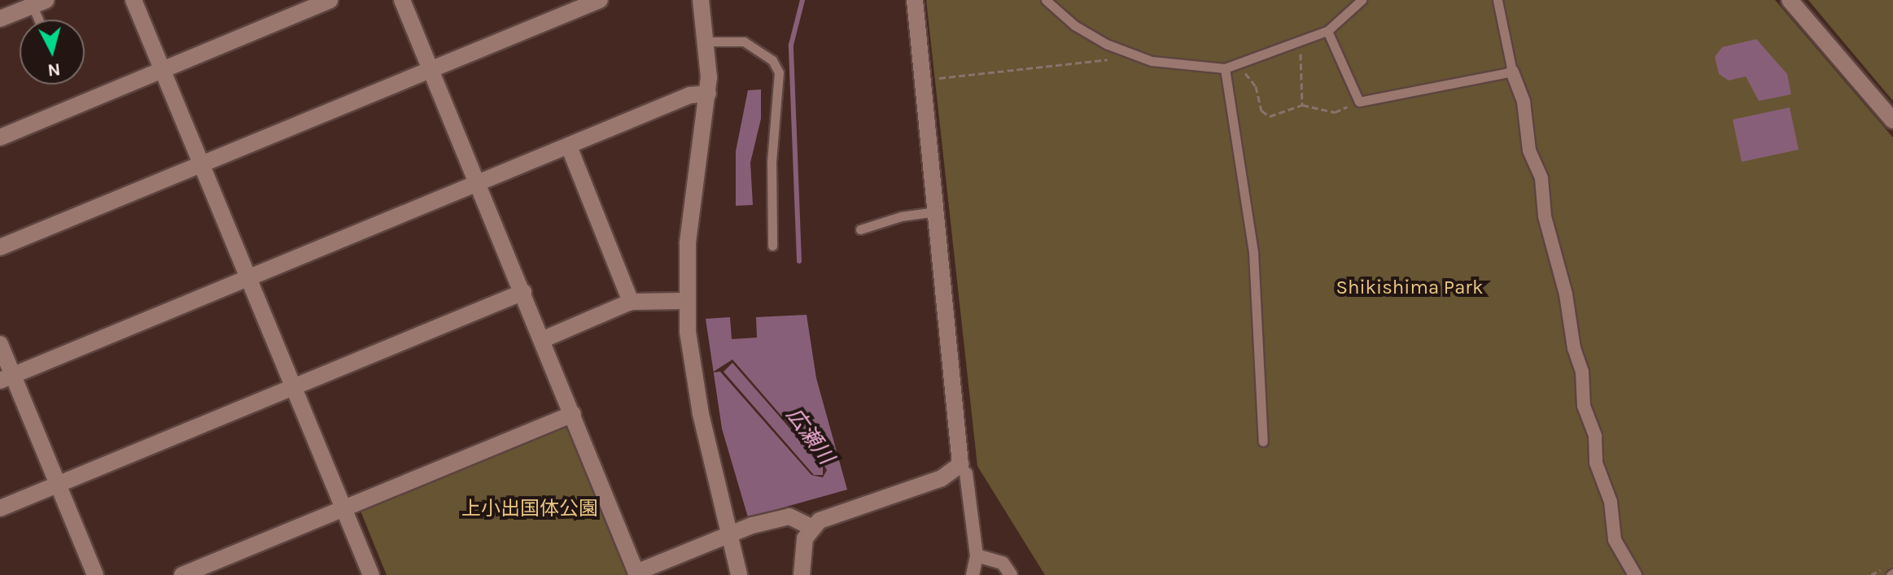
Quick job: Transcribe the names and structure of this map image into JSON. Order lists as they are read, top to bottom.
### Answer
{
  "water": ["広瀬川"],
  "parks": ["Shikishima Park", "上小出国体公園"],
  "north": "bottom"
}
